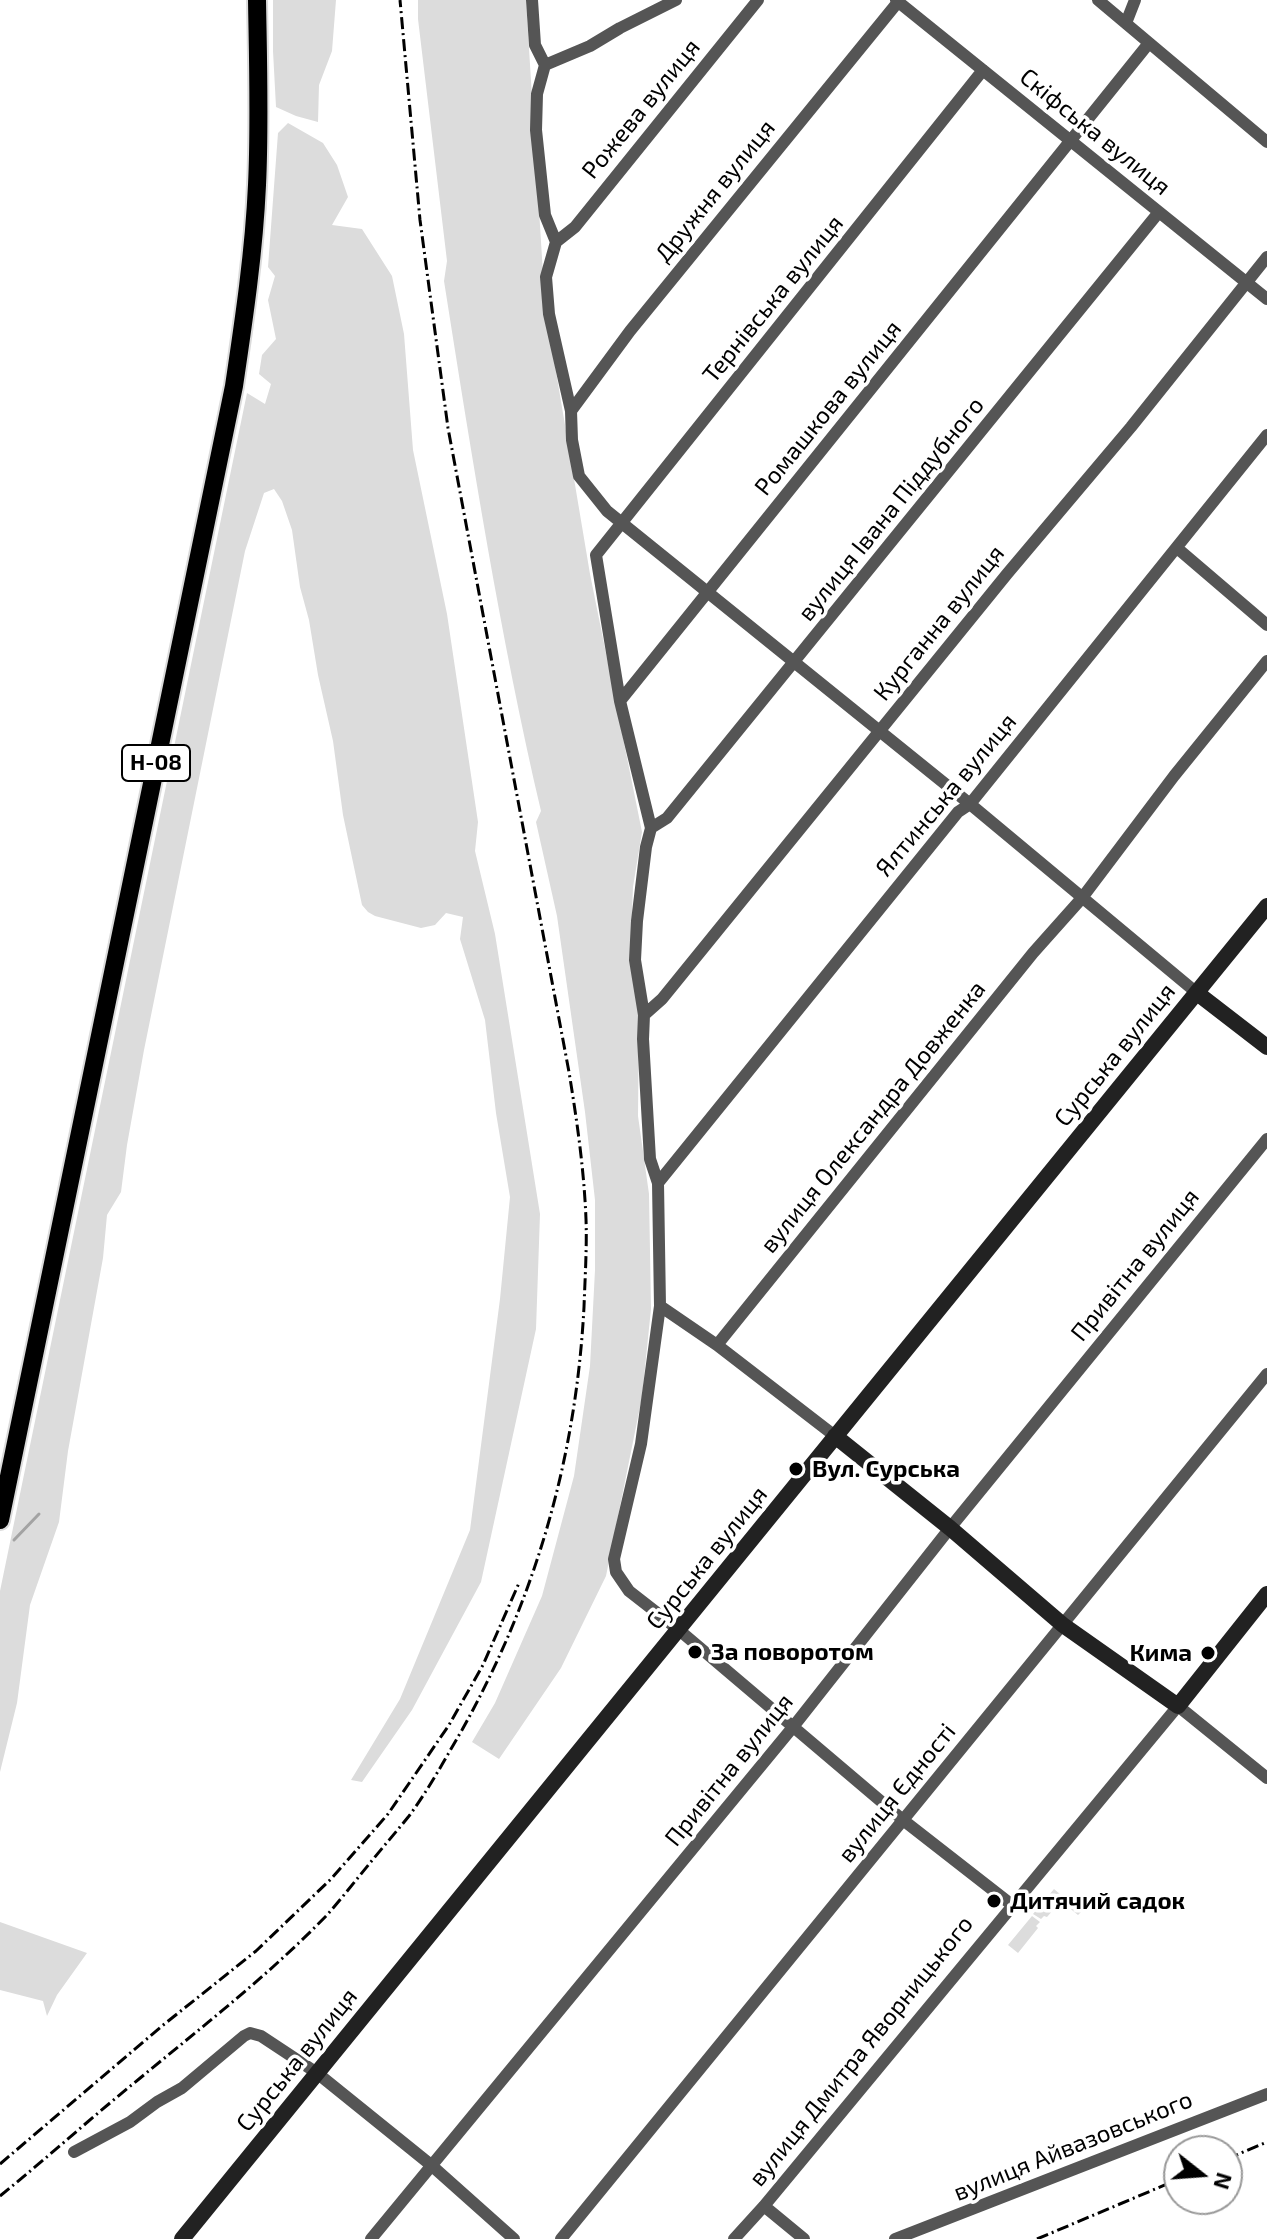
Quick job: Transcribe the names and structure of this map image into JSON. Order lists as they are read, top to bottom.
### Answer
{
  "streets": {
    "main road": ["Н-08"],
    "street": [
      "Рожева вулиця",
      "Скіфська вулиця",
      "Дружня вулиця",
      "Тернівська вулиця",
      "Ромашкова вулиця",
      "вулиця Івана Піддубного",
      "Курганна вулиця",
      "Ялтинська вулиця",
      "Сурська вулиця",
      "вулиця Олександра Довженка",
      "Привітна вулиця",
      "вулиця Єдності",
      "вулиця Дмитра Яворницького",
      "вулиця Айвазовського"
    ]
  },
  "crossings": [
    ["Скіфська вулиця", "Дружня вулиця"],
    ["Скіфська вулиця", "Тернівська вулиця"],
    ["Скіфська вулиця", "Ромашкова вулиця"],
    ["Скіфська вулиця", "вулиця Івана Піддубного"],
    ["Скіфська вулиця", "Курганна вулиця"],
    ["Тернівська вулиця", "Ромашкова вулиця"]
  ],
  "places": [
    "Вул. Сурська",
    "За поворотом",
    "Кима",
    "Дитячий садок"
  ],
  "north": "right"
}
